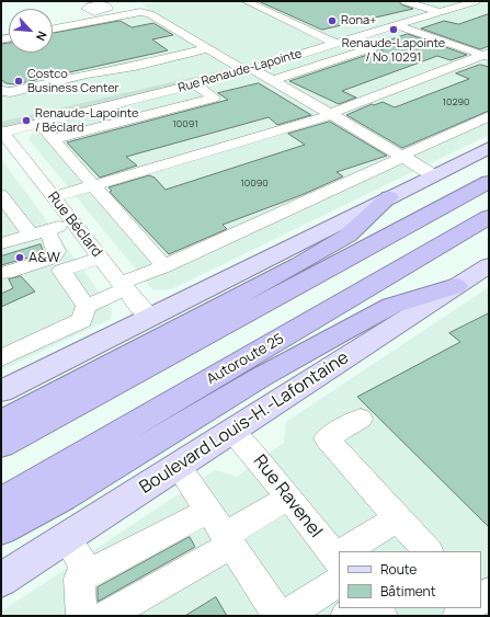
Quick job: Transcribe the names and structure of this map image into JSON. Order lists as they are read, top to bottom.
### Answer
{
  "streets": {
    "highway": ["Autoroute 25"],
    "main road": ["Boulevard Louis-H.-Lafontaine"],
    "street": ["Rue Renaude-Lapointe", "Rue Béclard", "Rue Ravenel"]
  },
  "crossings": [
    ["Rue Renaude-Lapointe", "Rue Béclard"],
    ["Boulevard Louis-H.-Lafontaine", "Rue Ravenel"]
  ],
  "places": [
    "Rona+",
    "Renaude-Lapointe / No 10291",
    "Costco Business Center",
    "Renaude-Lapointe / Béclard",
    "A&W"
  ],
  "house_numbers": ["10290", "10091", "10090"],
  "legend": ["Route", "Bâtiment"],
  "north": "bottom right"
}
